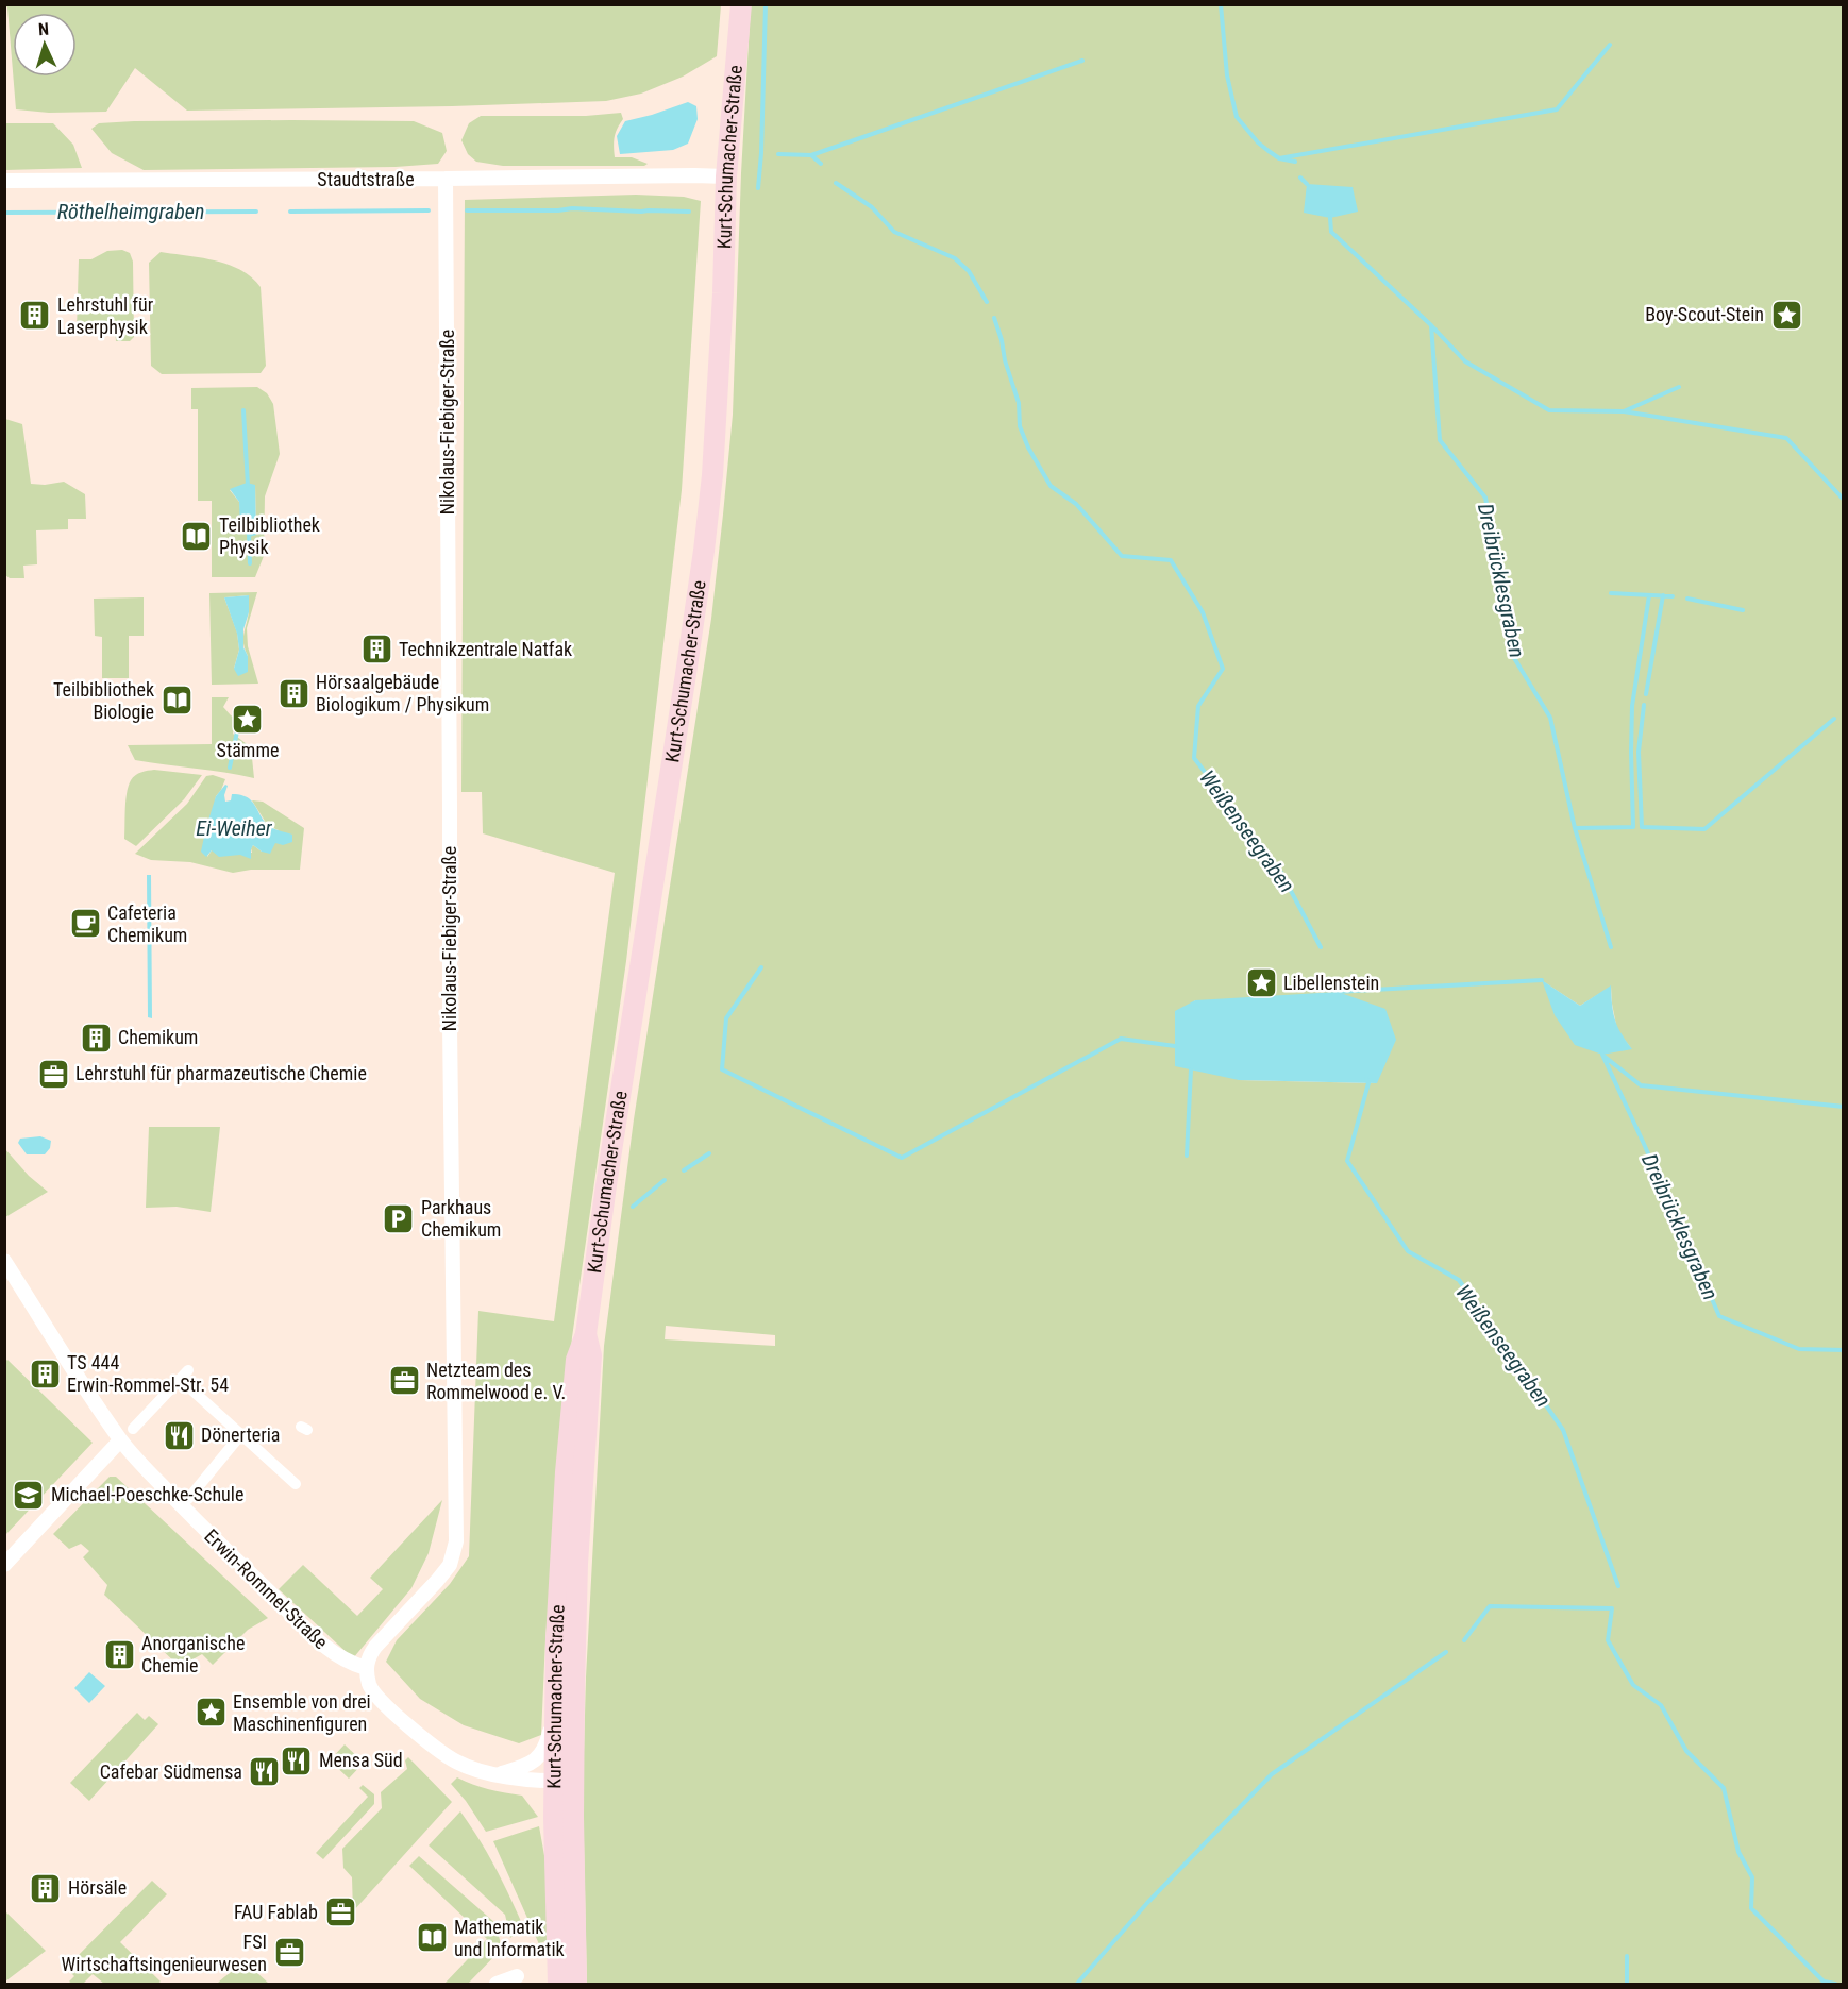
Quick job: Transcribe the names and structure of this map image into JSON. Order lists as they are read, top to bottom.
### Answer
{
  "streets": {
    "main road": ["Kurt-Schumacher-Straße"],
    "street": ["Staudtstraße", "Nikolaus-Fiebiger-Straße", "Erwin-Rommel-Straße"]
  },
  "crossings": [
    ["Kurt-Schumacher-Straße", "Staudtstraße"],
    ["Staudtstraße", "Nikolaus-Fiebiger-Straße"],
    ["Nikolaus-Fiebiger-Straße", "Erwin-Rommel-Straße"]
  ],
  "water": [
    "Röthelheimgraben",
    "Dreibrücklesgraben",
    "Ei-Weiher",
    "Weißenseegraben"
  ],
  "places": {
    "place": [
      "Boy-Scout-Stein",
      "Stämme",
      "Libellenstein",
      "Ensemble von drei Maschinenfiguren"
    ],
    "building": [
      "Lehrstuhl für Laserphysik",
      "Technikzentrale Natfak",
      "Hörsaalgebäude Biologikum / Physikum",
      "Chemikum",
      "TS 444 Erwin-Rommel-Str. 54",
      "Anorganische Chemie",
      "Hörsäle"
    ],
    "library": ["Teilbibliothek Physik", "Teilbibliothek Biologie", "Mathematik und Informatik"],
    "cafe": ["Cafeteria Chemikum"],
    "office": [
      "Lehrstuhl für pharmazeutische Chemie",
      "Netzteam des Rommelwood e. V.",
      "FAU Fablab",
      "FSI Wirtschaftsingenieurwesen"
    ],
    "parking": ["Parkhaus Chemikum"],
    "restaurant": ["Dönerteria", "Mensa Süd", "Cafebar Südmensa"],
    "school or university": ["Michael-Poeschke-Schule"]
  },
  "north": "top"
}
